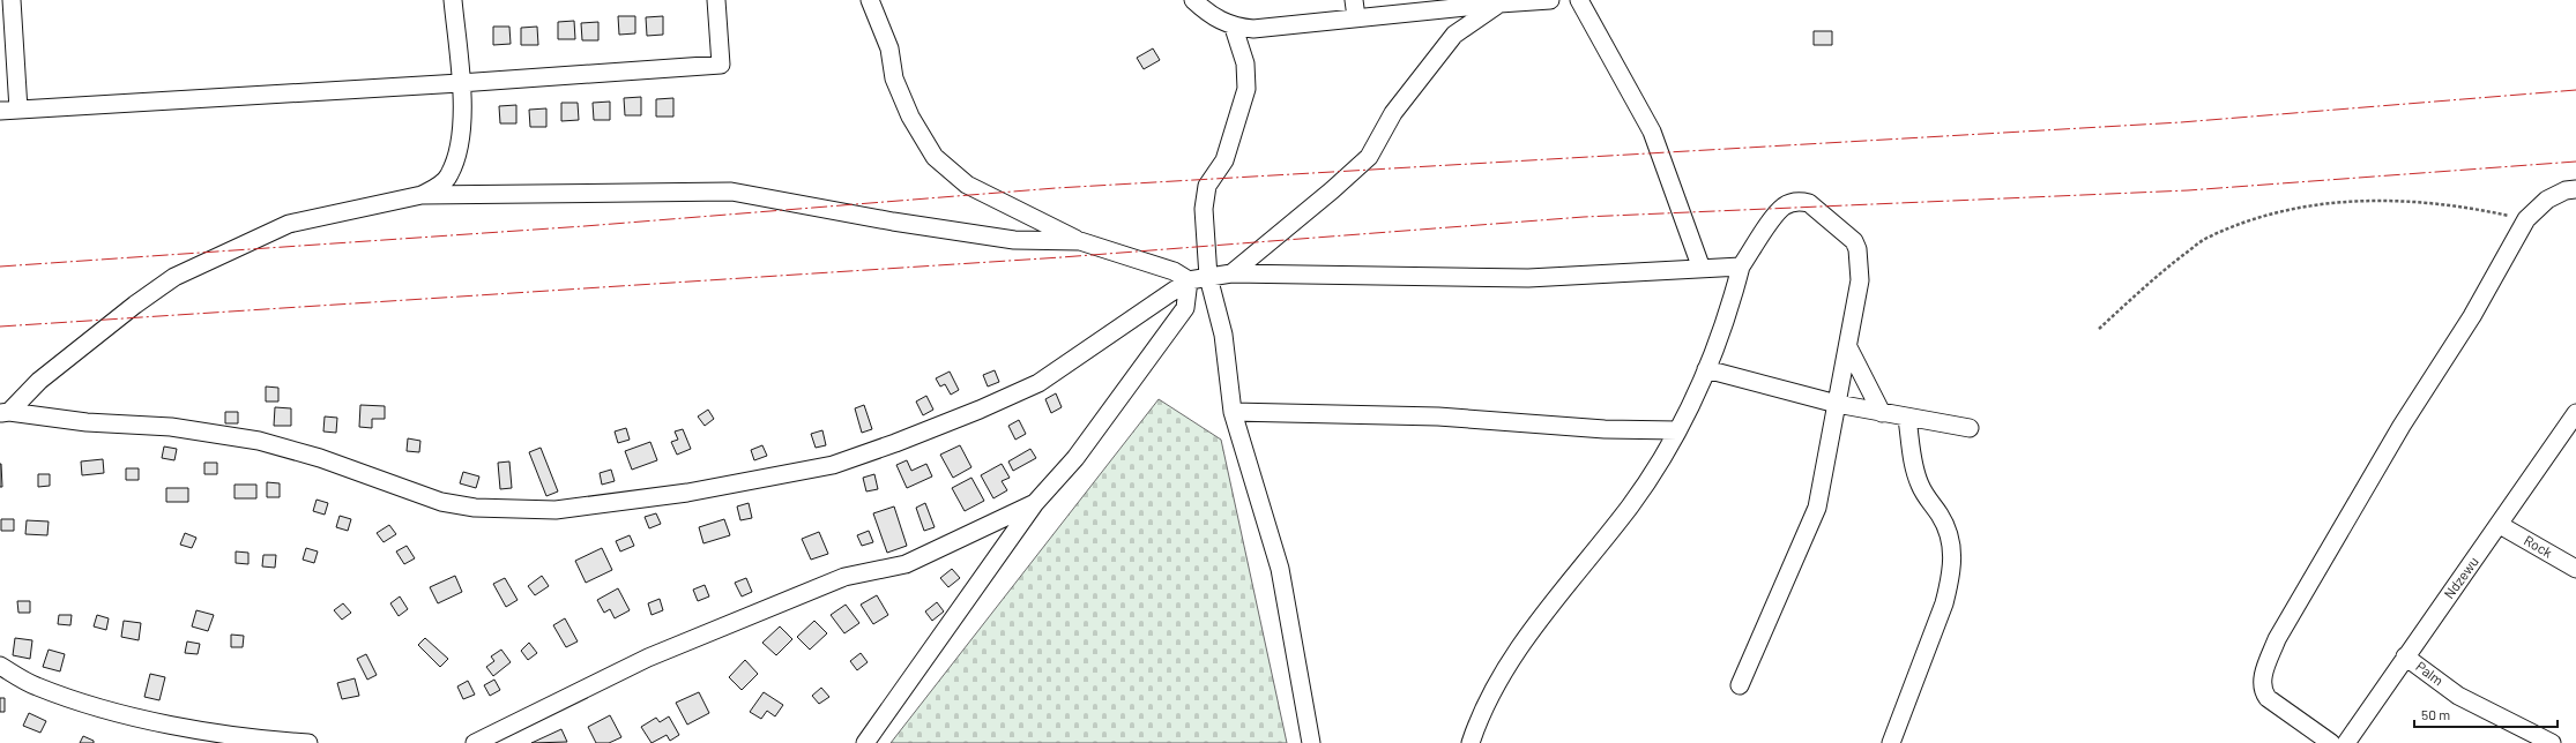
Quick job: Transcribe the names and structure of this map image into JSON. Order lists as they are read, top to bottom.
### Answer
{
  "streets": {
    "street": ["Rock", "Ndzewu", "Palm"]
  },
  "crossings": [
    ["Rock", "Ndzewu"],
    ["Ndzewu", "Palm"]
  ],
  "scale_bar": "50 m"
}
